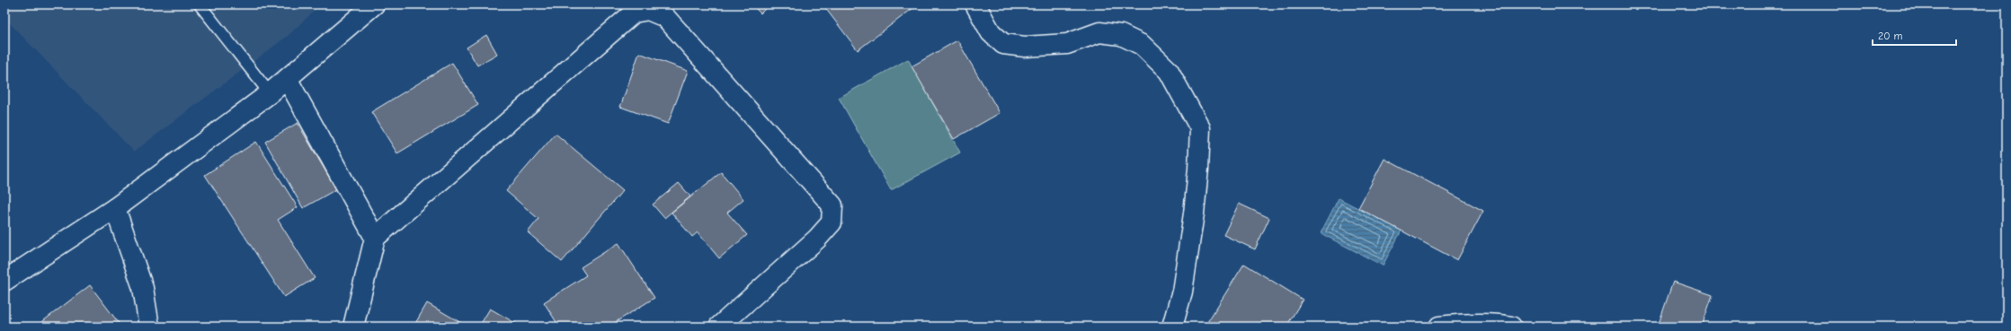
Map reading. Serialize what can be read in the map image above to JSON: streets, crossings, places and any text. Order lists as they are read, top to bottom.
{
  "scale_bar": "20 m"
}
